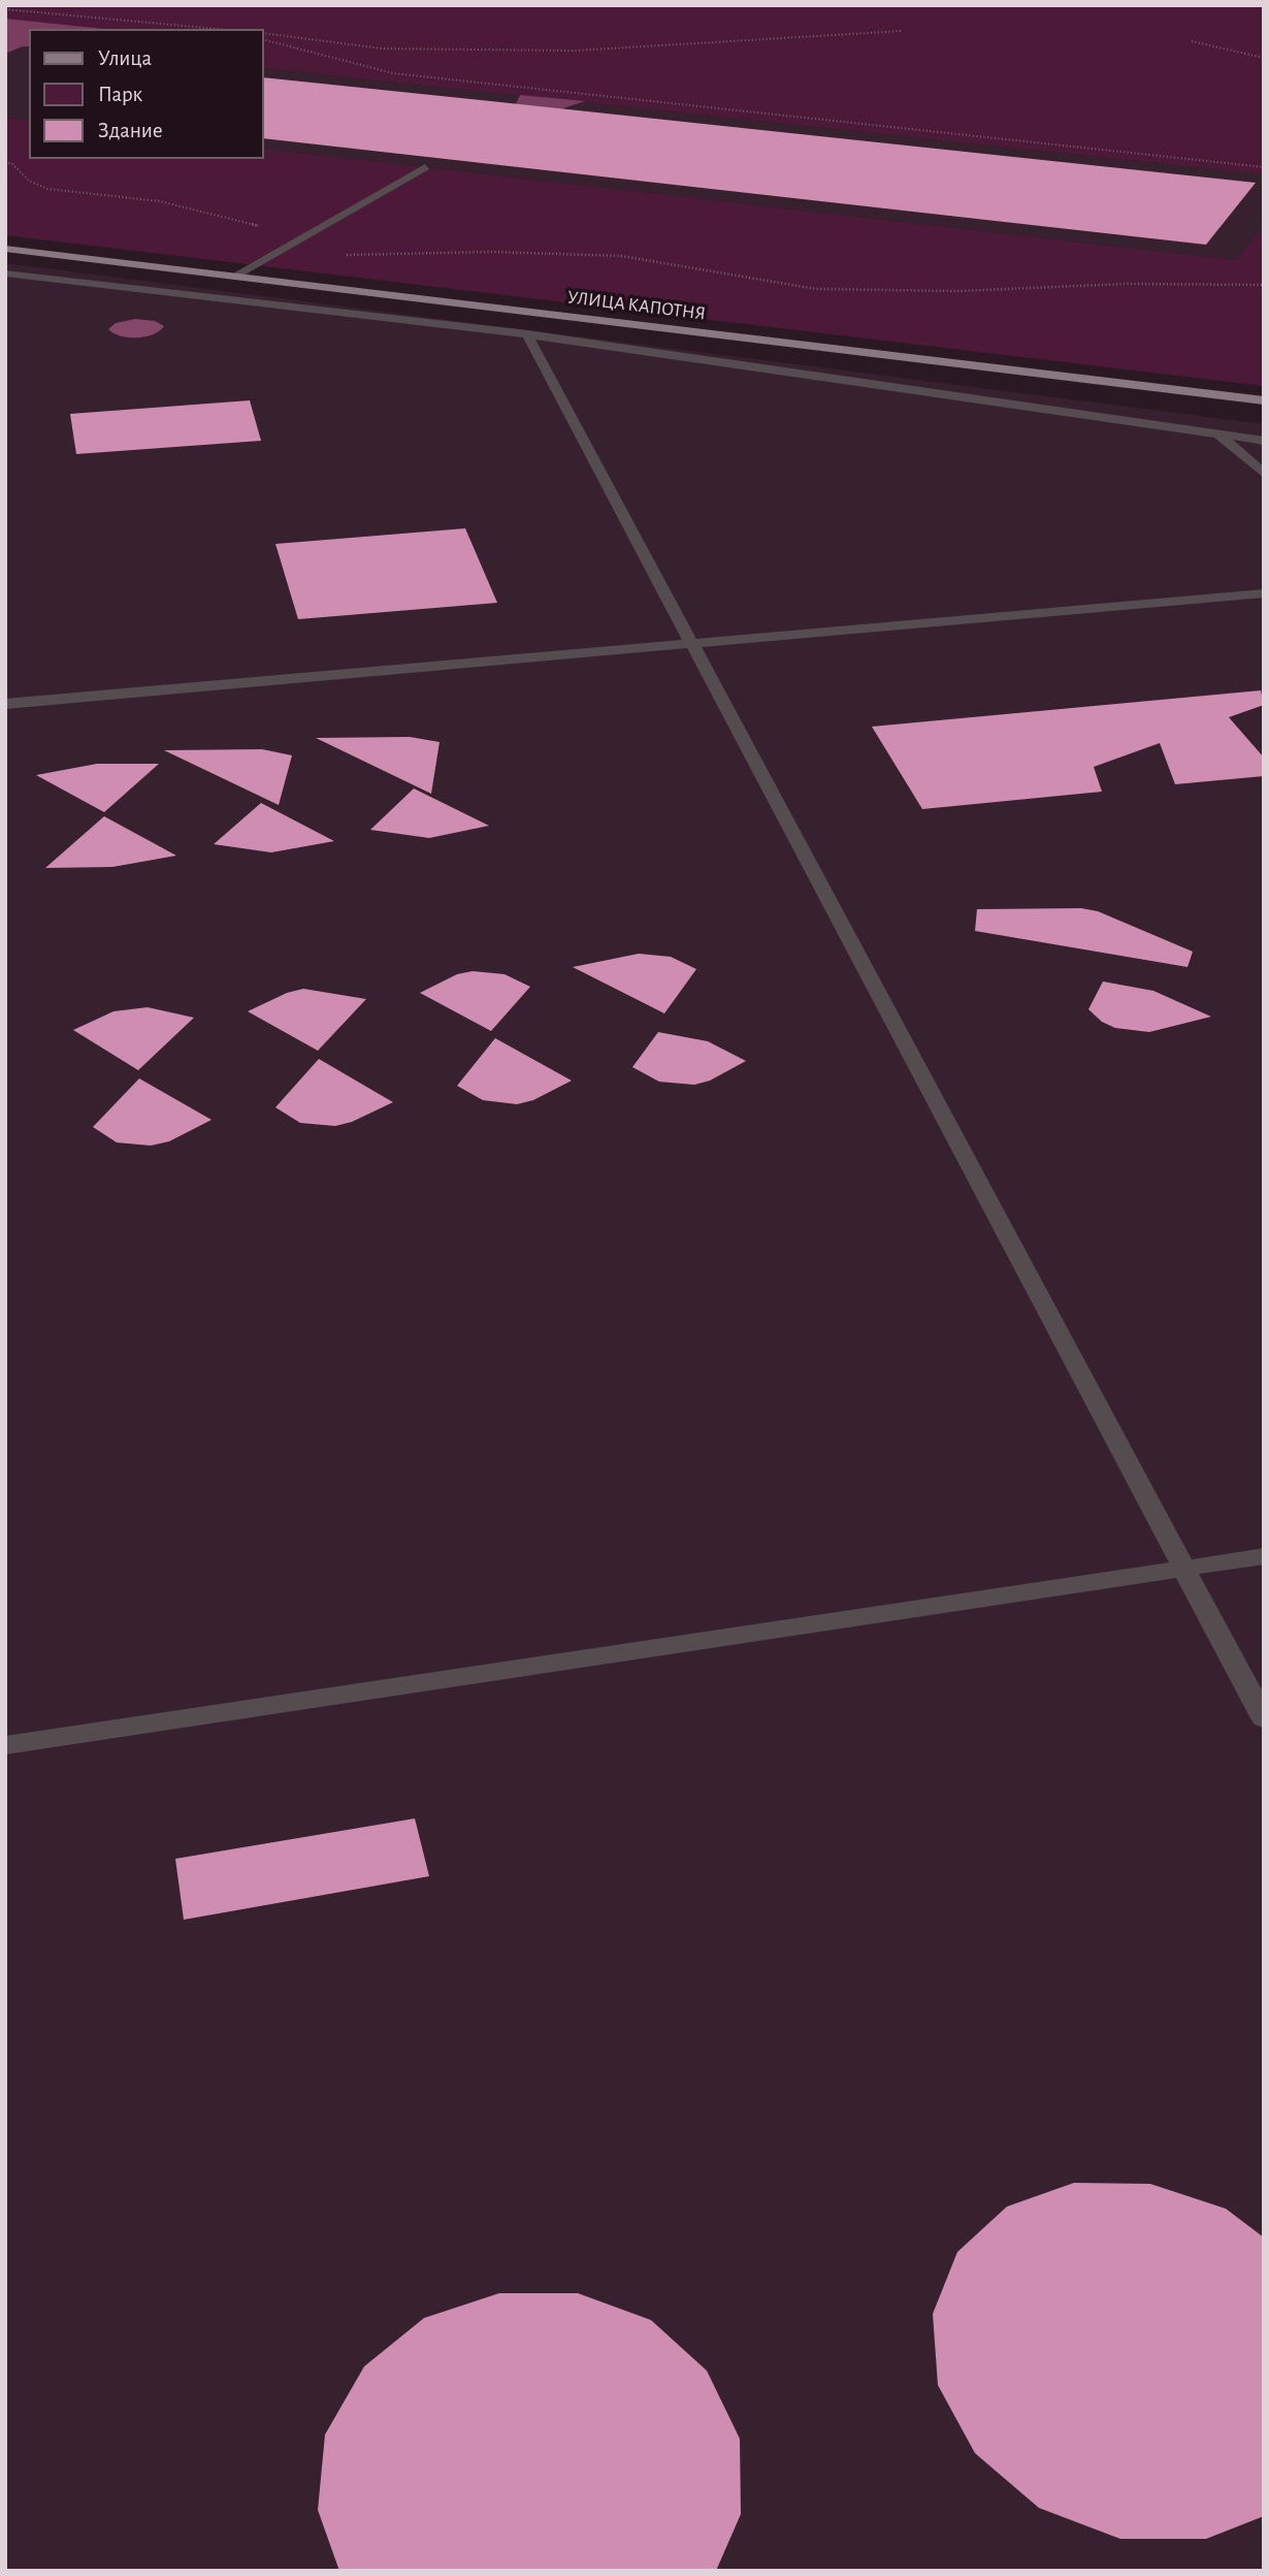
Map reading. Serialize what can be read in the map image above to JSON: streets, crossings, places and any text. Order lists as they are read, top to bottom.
{
  "streets": {
    "main road": ["УЛИЦА КАПОТНЯ"]
  },
  "legend": ["Улица", "Парк", "Здание"]
}
